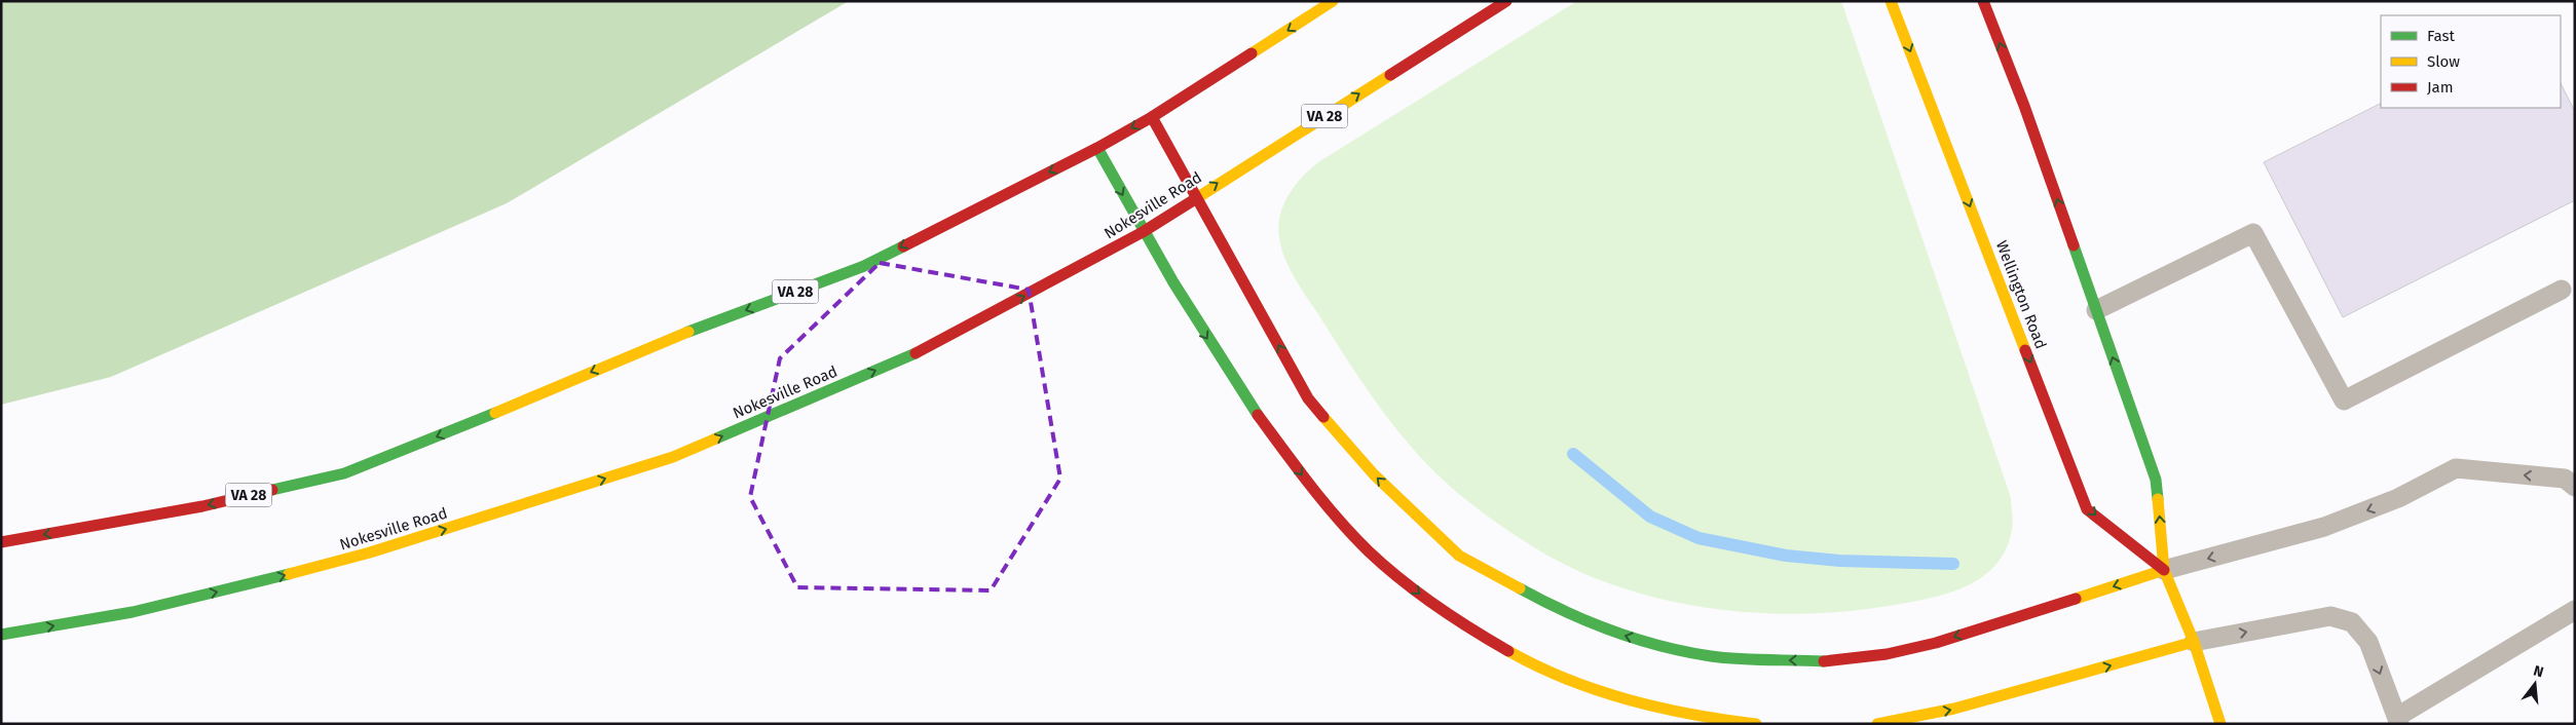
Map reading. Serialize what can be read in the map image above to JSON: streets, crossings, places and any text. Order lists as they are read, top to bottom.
{
  "streets": {
    "main road": ["VA 28", "Nokesville Road", "Wellington Road"]
  },
  "legend": ["Fast", "Slow", "Jam"],
  "north": "top"
}
